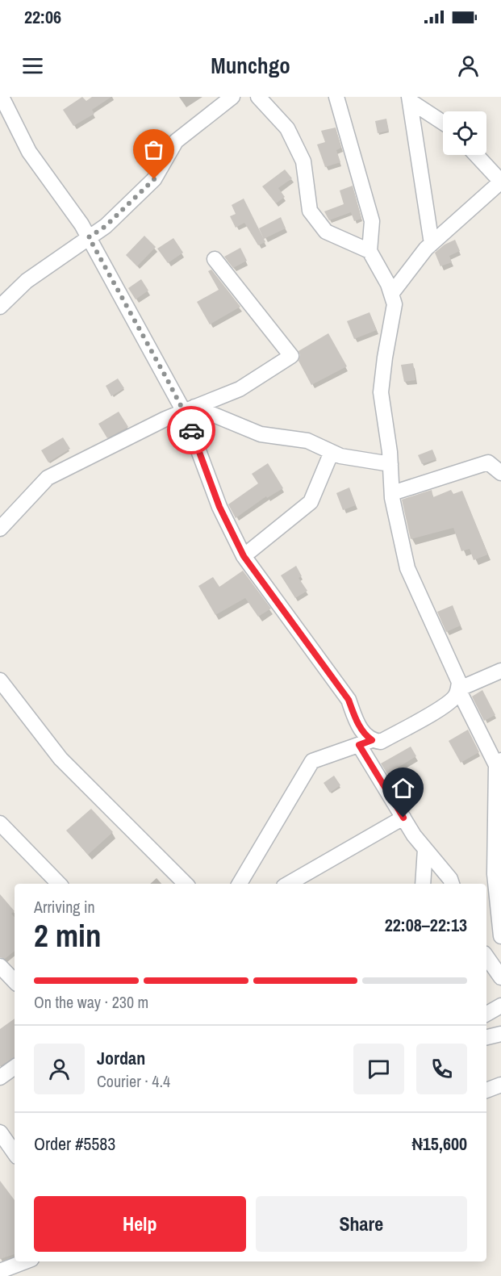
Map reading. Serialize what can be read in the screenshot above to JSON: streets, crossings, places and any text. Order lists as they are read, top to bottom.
{
  "page": {
    "status": "22:06",
    "header": "Munchgo",
    "heading": ["2 min", "Arriving in", "22:08–22:13"],
    "panel": [
      "Jordan",
      "Courier · 4.4",
      "Order #5583",
      "₦15,600"
    ],
    "bar": "On the way · 230 m",
    "buttons": ["Help", "Share"]
  }
}
